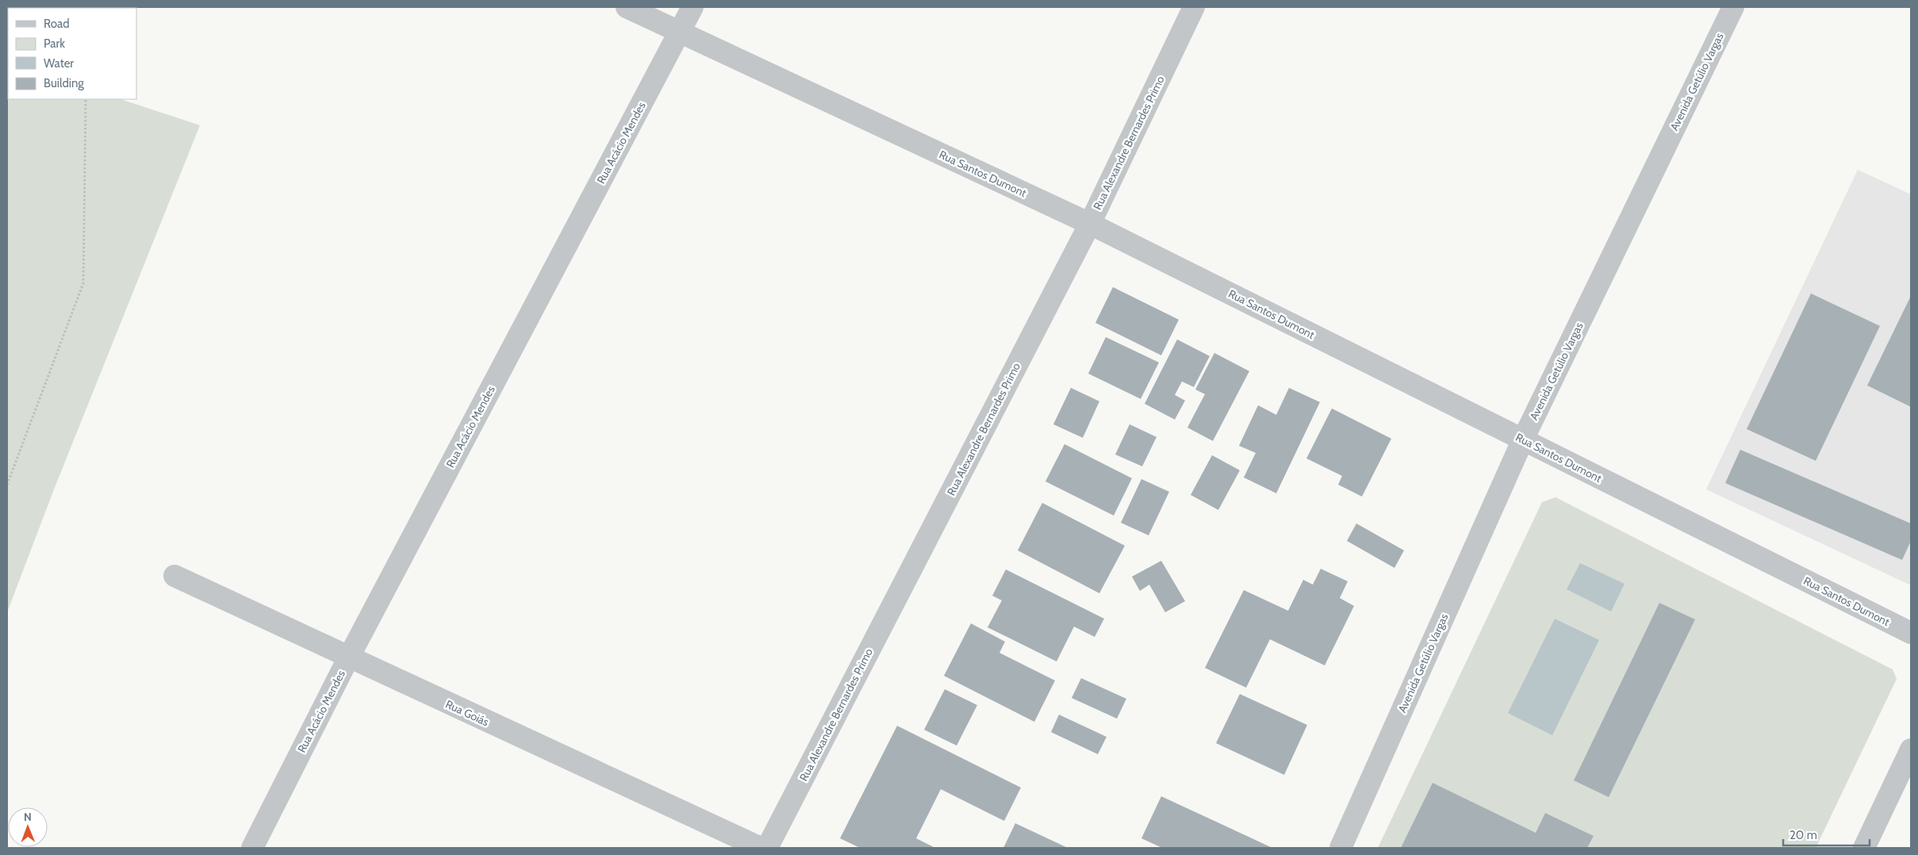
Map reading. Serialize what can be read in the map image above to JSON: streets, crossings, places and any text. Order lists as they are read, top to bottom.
{
  "streets": {
    "street": [
      "Avenida Getúlio Vargas",
      "Rua Acácio Mendes",
      "Rua Alexandre Bernardes Primo",
      "Rua Santos Dumont",
      "Rua Goiás"
    ]
  },
  "crossings": [
    ["Avenida Getúlio Vargas", "Rua Santos Dumont"],
    ["Rua Acácio Mendes", "Rua Santos Dumont"],
    ["Rua Acácio Mendes", "Rua Goiás"],
    ["Rua Alexandre Bernardes Primo", "Rua Santos Dumont"]
  ],
  "legend": [
    "Road",
    "Park",
    "Water",
    "Building"
  ],
  "scale_bar": "20 m",
  "north": "top"
}
